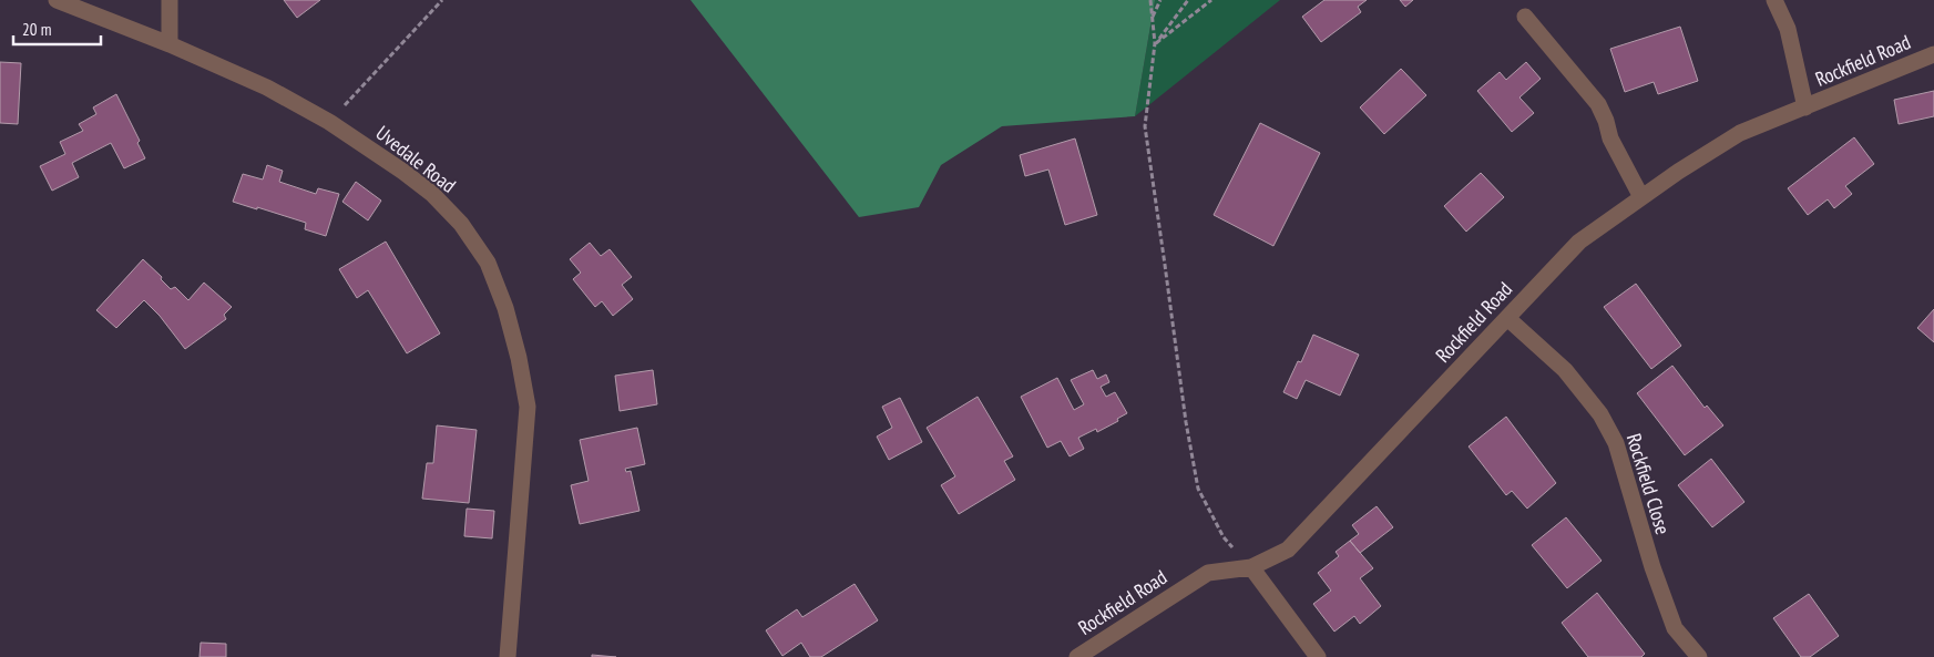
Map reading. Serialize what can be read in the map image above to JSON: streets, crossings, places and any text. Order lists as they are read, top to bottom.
{
  "streets": {
    "street": ["Rockfield Road", "Uvedale Road", "Rockfield Close"]
  },
  "crossings": [
    ["Rockfield Road", "Rockfield Close"]
  ],
  "scale_bar": "20 m"
}
